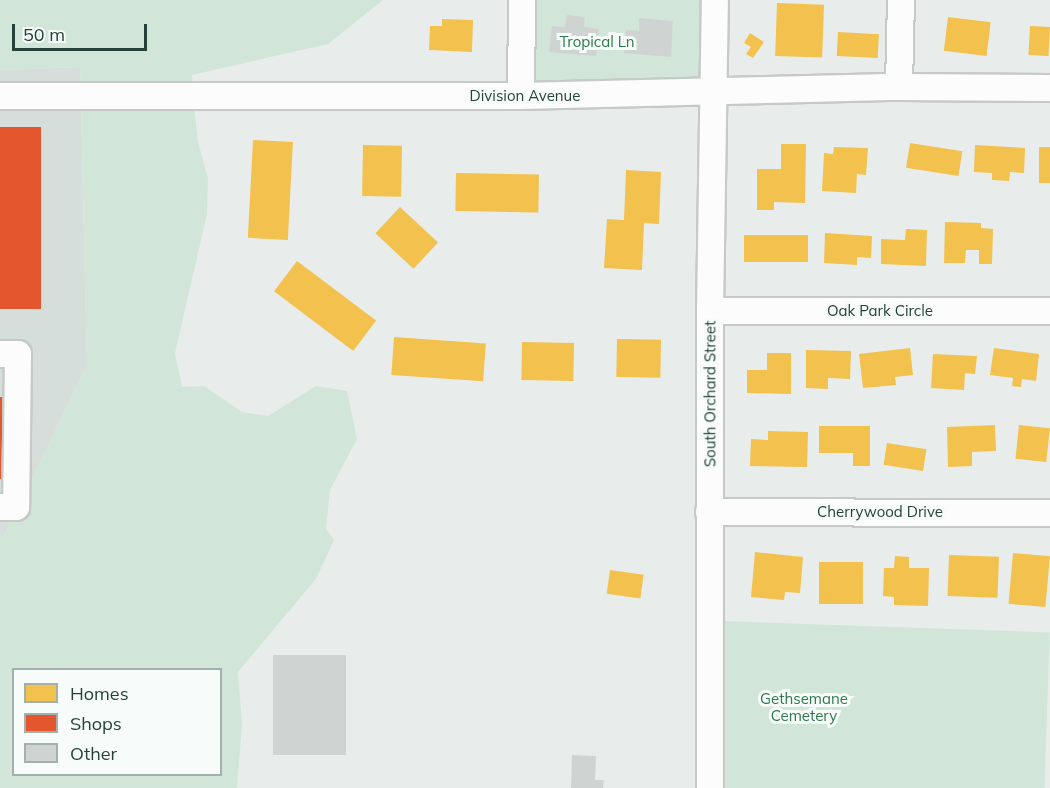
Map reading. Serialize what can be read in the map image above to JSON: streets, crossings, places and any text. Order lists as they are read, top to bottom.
{
  "streets": {
    "street": [
      "Division Avenue",
      "Oak Park Circle",
      "South Orchard Street",
      "Cherrywood Drive"
    ]
  },
  "crossings": [
    ["Division Avenue", "South Orchard Street"],
    ["Oak Park Circle", "South Orchard Street"],
    ["South Orchard Street", "Cherrywood Drive"]
  ],
  "parks": ["Tropical Ln", "Gethsemane Cemetery"],
  "legend": ["Homes", "Shops", "Other"],
  "scale_bar": "50 m"
}
